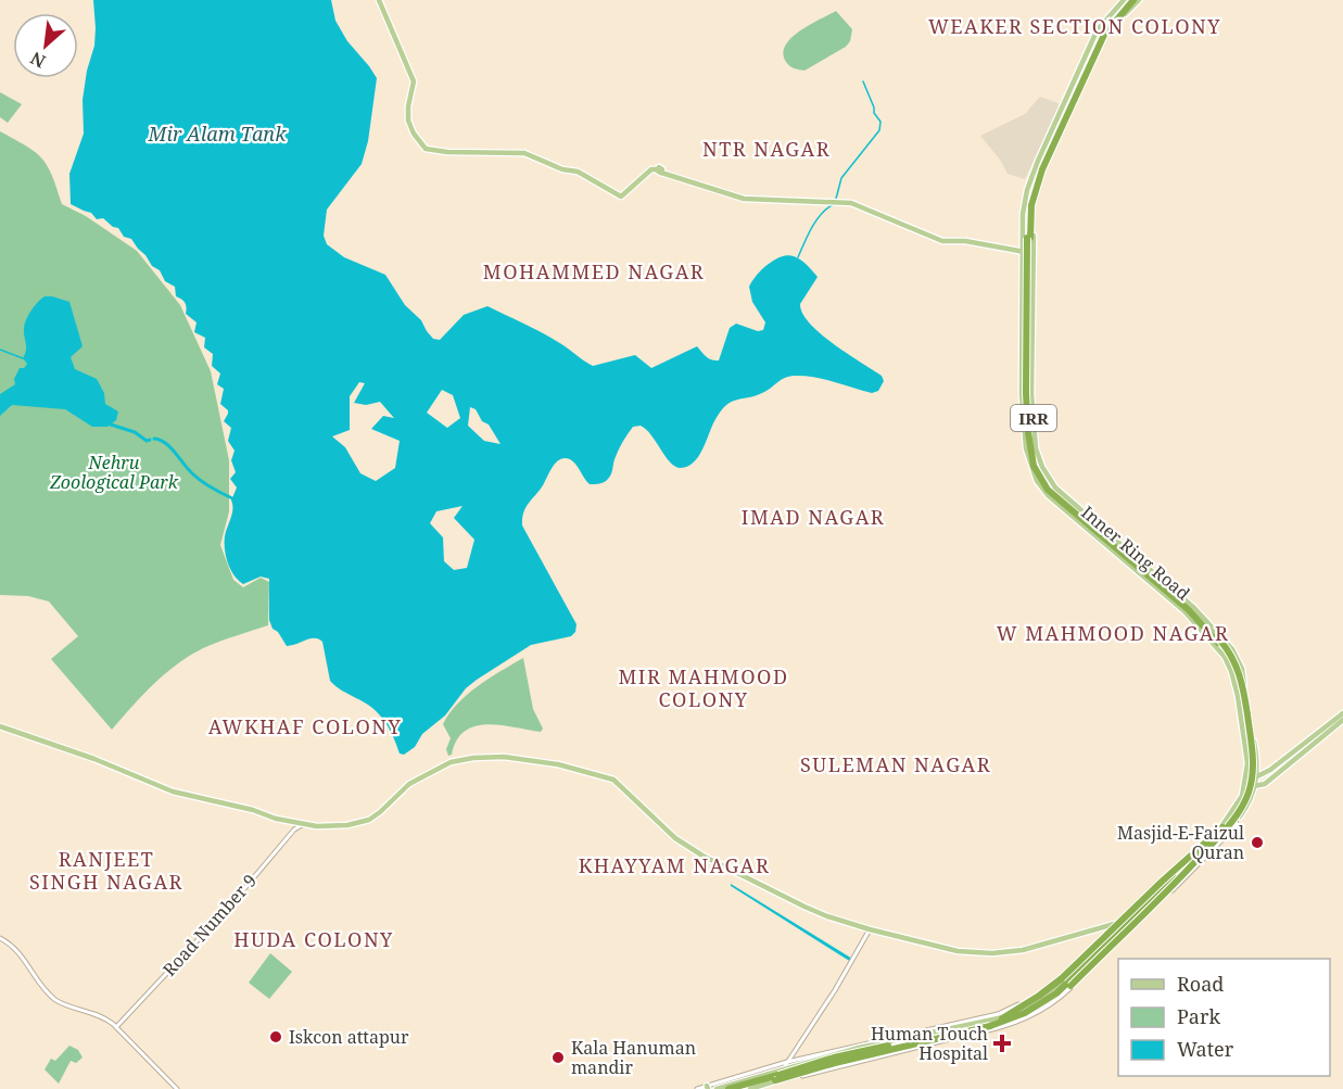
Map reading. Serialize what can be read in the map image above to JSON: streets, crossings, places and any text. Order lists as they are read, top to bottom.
{
  "streets": {
    "main road": ["IRR", "Inner Ring Road"],
    "street": ["Road Number 9"]
  },
  "districts": [
    "WEAKER SECTION COLONY",
    "NTR NAGAR",
    "MOHAMMED NAGAR",
    "IMAD NAGAR",
    "W MAHMOOD NAGAR",
    "MIR MAHMOOD COLONY",
    "AWKHAF COLONY",
    "SULEMAN NAGAR",
    "RANJEET SINGH NAGAR",
    "KHAYYAM NAGAR",
    "HUDA COLONY"
  ],
  "water": ["Mir Alam Tank"],
  "parks": ["Nehru Zoological Park"],
  "places": {
    "other": ["Masjid-E-Faizul Quran", "Iskcon attapur", "Kala Hanuman mandir"],
    "health": ["Human Touch Hospital"]
  },
  "legend": ["Road", "Park", "Water"],
  "north": "bottom left"
}
